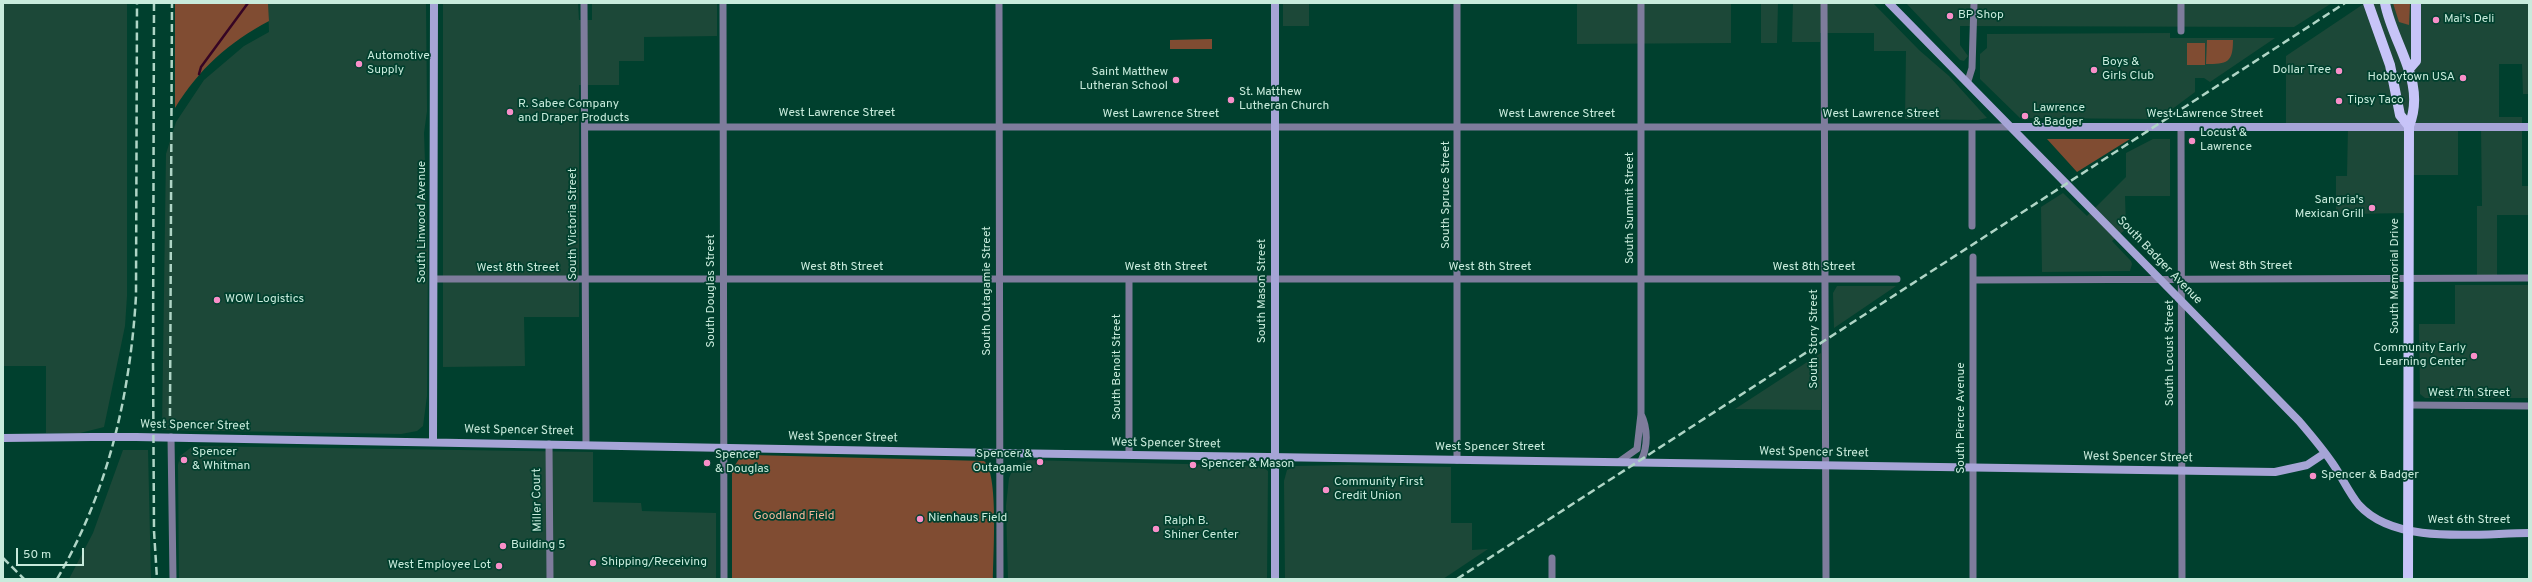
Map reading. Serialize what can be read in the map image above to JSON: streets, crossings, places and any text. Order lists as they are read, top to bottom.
{
  "streets": {
    "main road": ["South Memorial Drive"],
    "street": [
      "West Lawrence Street",
      "South Spruce Street",
      "South Summit Street",
      "South Linwood Avenue",
      "South Victoria Street",
      "South Badger Avenue",
      "West 8th Street",
      "South Douglas Street",
      "South Outagamie Street",
      "South Mason Street",
      "South Story Street",
      "South Locust Street",
      "South Benoit Street",
      "West 7th Street",
      "South Pierce Avenue",
      "West Spencer Street",
      "Miller Court",
      "West 6th Street"
    ]
  },
  "crossings": [
    ["West Lawrence Street", "South Spruce Street"],
    ["West Lawrence Street", "South Summit Street"],
    ["West Lawrence Street", "South Victoria Street"],
    ["West Lawrence Street", "South Badger Avenue"],
    ["West Lawrence Street", "South Memorial Drive"],
    ["West Lawrence Street", "South Douglas Street"],
    ["West Lawrence Street", "South Outagamie Street"],
    ["West Lawrence Street", "South Mason Street"],
    ["West Lawrence Street", "South Story Street"],
    ["West Lawrence Street", "South Locust Street"],
    ["South Spruce Street", "West 8th Street"],
    ["South Spruce Street", "West Spencer Street"],
    ["South Summit Street", "West 8th Street"],
    ["South Summit Street", "West Spencer Street"],
    ["South Linwood Avenue", "West 8th Street"],
    ["South Linwood Avenue", "West Spencer Street"],
    ["South Victoria Street", "West 8th Street"],
    ["South Victoria Street", "West Spencer Street"],
    ["South Badger Avenue", "West 8th Street"],
    ["South Badger Avenue", "South Memorial Drive"],
    ["South Badger Avenue", "South Locust Street"],
    ["South Badger Avenue", "West Spencer Street"],
    ["South Badger Avenue", "West 6th Street"],
    ["West 8th Street", "South Memorial Drive"],
    ["West 8th Street", "South Douglas Street"],
    ["West 8th Street", "South Outagamie Street"],
    ["West 8th Street", "South Mason Street"],
    ["West 8th Street", "South Story Street"],
    ["West 8th Street", "South Locust Street"],
    ["West 8th Street", "South Benoit Street"],
    ["West 8th Street", "South Pierce Avenue"],
    ["South Memorial Drive", "West 7th Street"],
    ["South Memorial Drive", "West 6th Street"],
    ["South Douglas Street", "West Spencer Street"],
    ["South Outagamie Street", "West Spencer Street"],
    ["South Mason Street", "West Spencer Street"],
    ["South Story Street", "West Spencer Street"],
    ["South Locust Street", "West Spencer Street"],
    ["South Benoit Street", "West Spencer Street"],
    ["South Pierce Avenue", "West Spencer Street"],
    ["West Spencer Street", "Miller Court"]
  ],
  "parks": ["Goodland Field"],
  "places": [
    "BP Shop",
    "Mai's Deli",
    "Automotive Supply",
    "Boys & Girls Club",
    "Dollar Tree",
    "Hobbytown USA",
    "Saint Matthew Lutheran School",
    "St. Matthew Lutheran Church",
    "Tipsy Taco",
    "R. Sabee Company and Draper Products",
    "Lawrence & Badger",
    "Locust & Lawrence",
    "Sangria's Mexican Grill",
    "WOW Logistics",
    "Community Early Learning Center",
    "Spencer & Whitman",
    "Spencer & Outagamie",
    "Spencer & Douglas",
    "Spencer & Mason",
    "Spencer & Badger",
    "Community First Credit Union",
    "Nienhaus Field",
    "Ralph B. Shiner Center",
    "Building 5",
    "Shipping/Receiving",
    "West Employee Lot"
  ],
  "scale_bar": "50 m"
}
